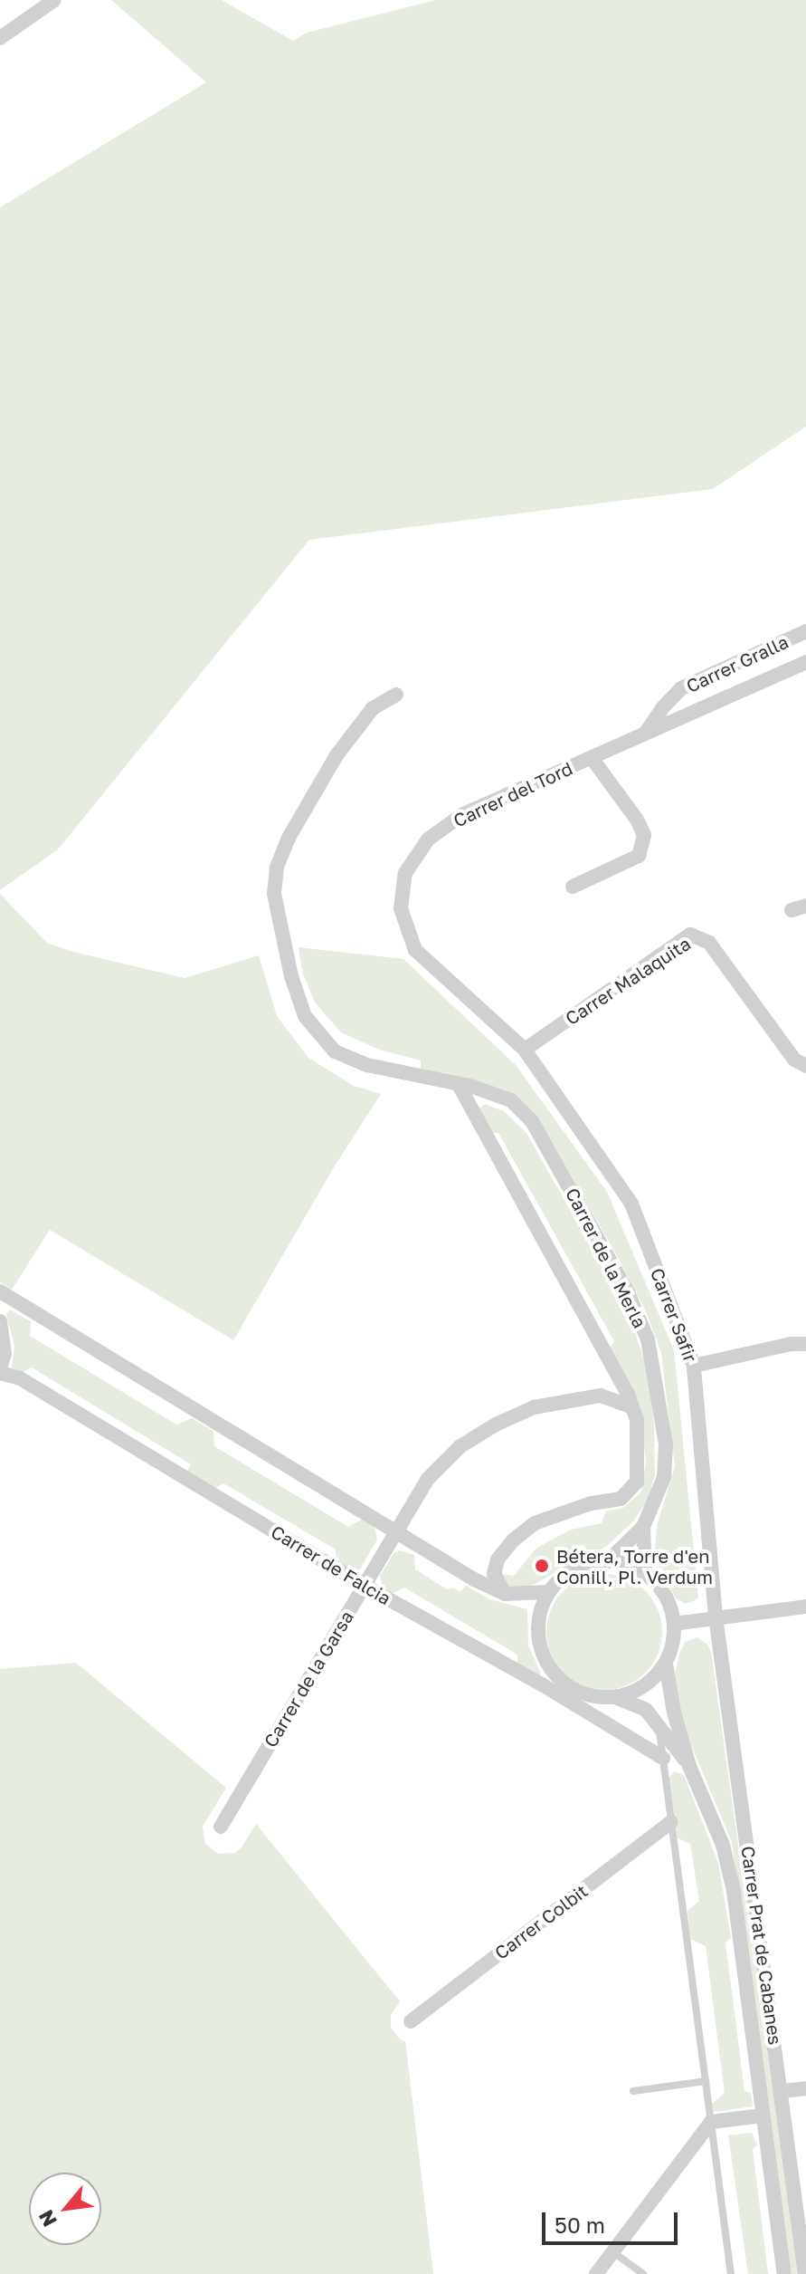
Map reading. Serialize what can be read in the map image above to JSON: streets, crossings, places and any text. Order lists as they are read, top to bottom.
{
  "streets": {
    "street": [
      "Carrer Gralla",
      "Carrer del Tord",
      "Carrer Malaquita",
      "Carrer de la Merla",
      "Carrer Safir",
      "Carrer de Falcia",
      "Carrer de la Garsa",
      "Carrer Colbit",
      "Carrer Prat de Cabanes"
    ]
  },
  "crossings": [
    ["Carrer Gralla", "Carrer del Tord"],
    ["Carrer del Tord", "Carrer Malaquita"],
    ["Carrer del Tord", "Carrer Safir"],
    ["Carrer Malaquita", "Carrer Safir"],
    ["Carrer Safir", "Carrer Prat de Cabanes"],
    ["Carrer de Falcia", "Carrer de la Garsa"]
  ],
  "places": ["Bétera, Torre d'en Conill, Pl. Verdum"],
  "scale_bar": "50 m",
  "north": "bottom left"
}
